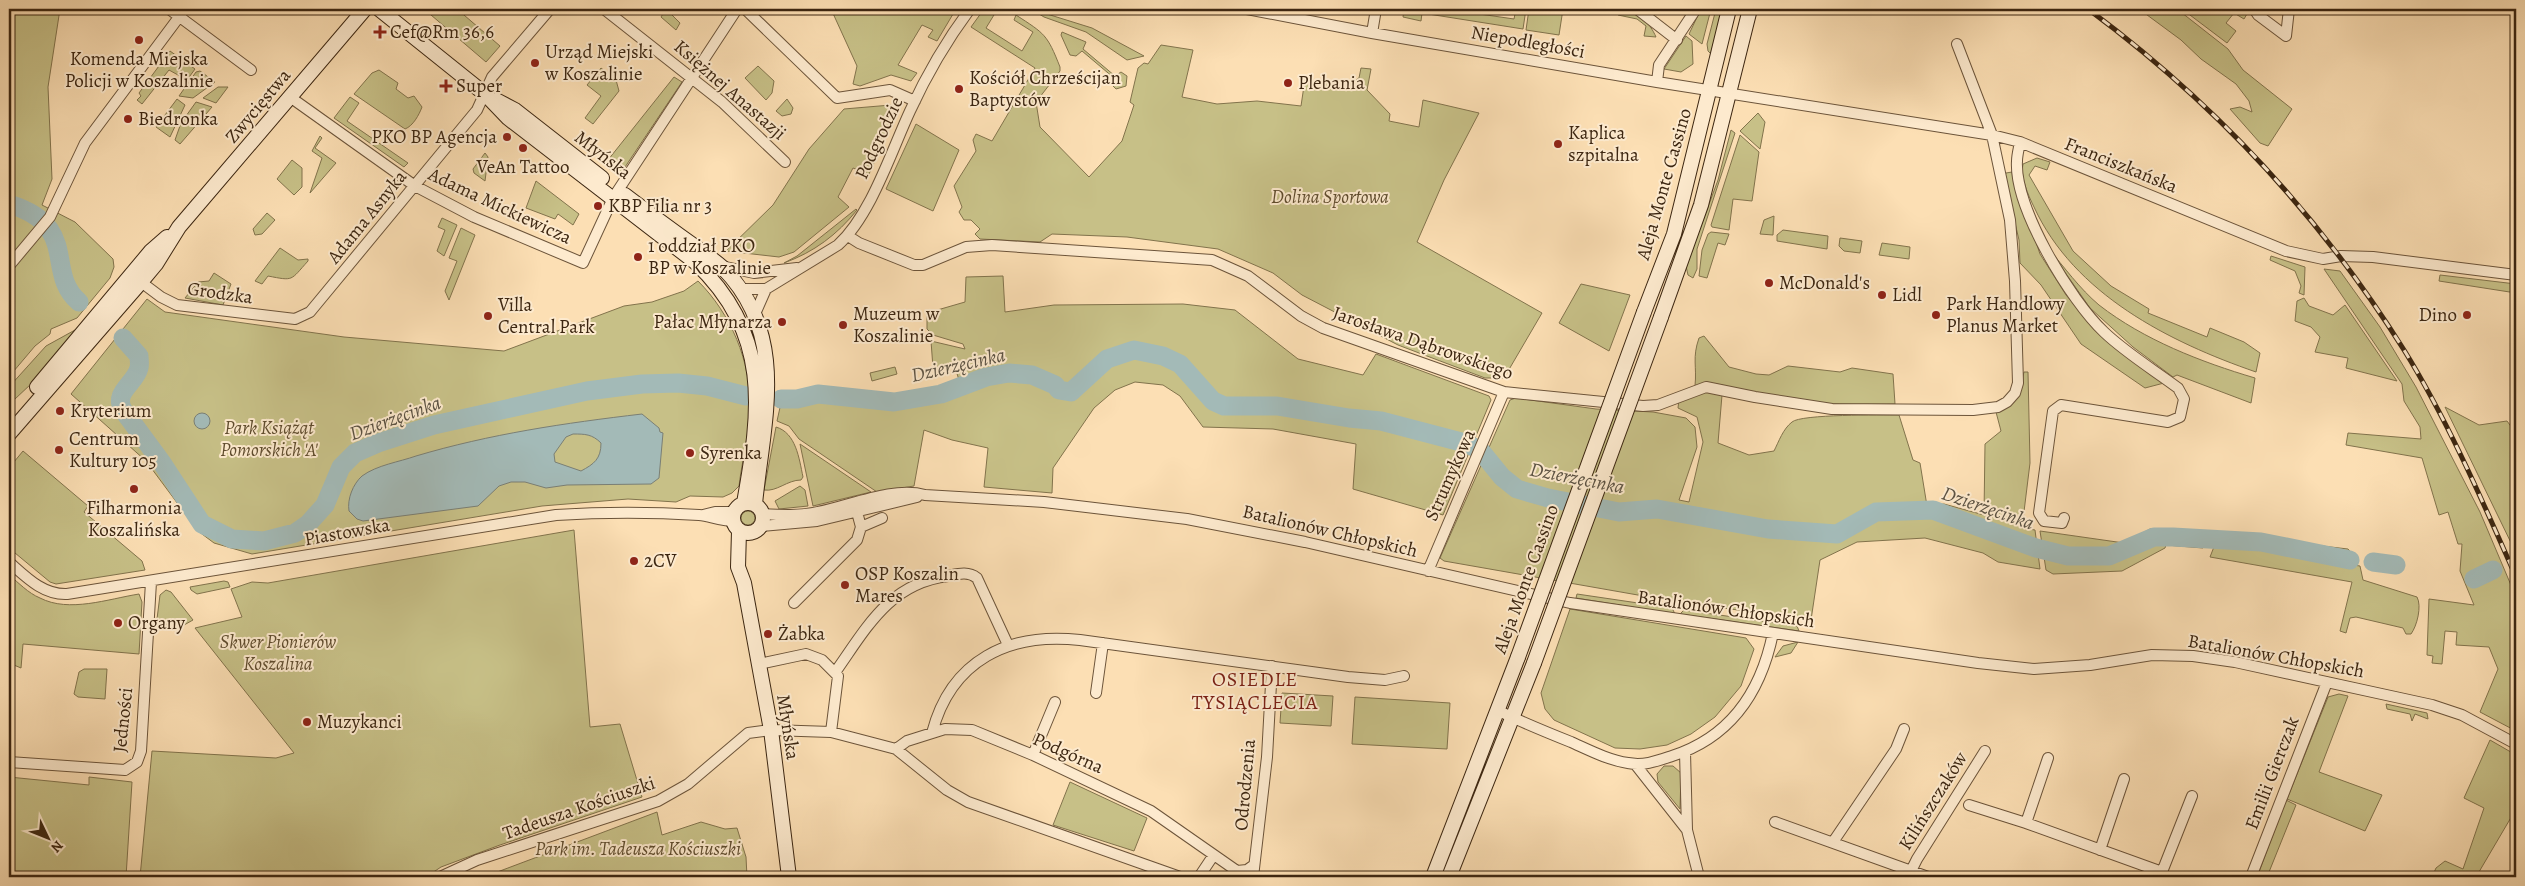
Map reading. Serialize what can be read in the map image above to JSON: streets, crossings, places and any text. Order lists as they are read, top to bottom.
{
  "streets": {
    "street": [
      "Niepodległości",
      "Księżnej Anastazji",
      "Zwycięstwa",
      "Podgrodzie",
      "Młyńska",
      "Franciszkańska",
      "Aleja Monte Cassino",
      "Adama Mickiewicza",
      "Adama Asnyka",
      "Grodzka",
      "Jarosława Dąbrowskiego",
      "Strumykowa",
      "Batalionów Chłopskich",
      "Piastowska",
      "Jedności",
      "Podgórna",
      "Emilii Gierczak",
      "Odrodzenia",
      "Kilińszczaków",
      "Tadeusza Kościuszki"
    ]
  },
  "crossings": [
    ["Niepodległości", "Franciszkańska"],
    ["Niepodległości", "Aleja Monte Cassino"],
    ["Zwycięstwa", "Adama Mickiewicza"],
    ["Zwycięstwa", "Grodzka"],
    ["Podgrodzie", "Młyńska"],
    ["Podgrodzie", "Jarosława Dąbrowskiego"],
    ["Młyńska", "Adama Mickiewicza"],
    ["Młyńska", "Adama Asnyka"],
    ["Młyńska", "Batalionów Chłopskich"],
    ["Młyńska", "Piastowska"],
    ["Młyńska", "Tadeusza Kościuszki"],
    ["Franciszkańska", "Aleja Monte Cassino"],
    ["Franciszkańska", "Jarosława Dąbrowskiego"],
    ["Adama Mickiewicza", "Adama Asnyka"],
    ["Adama Asnyka", "Grodzka"],
    ["Jarosława Dąbrowskiego", "Strumykowa"],
    ["Strumykowa", "Batalionów Chłopskich"],
    ["Batalionów Chłopskich", "Piastowska"],
    ["Batalionów Chłopskich", "Emilii Gierczak"],
    ["Piastowska", "Jedności"],
    ["Podgórna", "Odrodzenia"]
  ],
  "districts": ["OSIEDLE TYSIĄCLECIA"],
  "water": ["Dzierżęcinka"],
  "parks": [
    "Dolina Sportowa",
    "Park Książąt Pomorskich 'A'",
    "Skwer Pionierów Koszalina",
    "Park im. Tadeusza Kościuszki"
  ],
  "places": {
    "health": ["Cef@Rm 36,6", "Super"],
    "other": [
      "Komenda Miejska Policji w Koszalinie",
      "Urząd Miejski w Koszalinie",
      "Plebania",
      "Kościół Chrześcijan Baptystów",
      "Biedronka",
      "PKO BP Agencja",
      "Kaplica szpitalna",
      "VeAn Tattoo",
      "KBP Filia nr 3",
      "1 oddział PKO BP w Koszalinie",
      "McDonald's",
      "Lidl",
      "Park Handlowy Planus Market",
      "Dino",
      "Villa Central Park",
      "Pałac Młynarza",
      "Muzeum w Koszalinie",
      "Kryterium",
      "Centrum Kultury 105",
      "Syrenka",
      "Filharmonia Koszalińska",
      "2CV",
      "OSP Koszalin Mares",
      "Organy",
      "Żabka",
      "Muzykanci"
    ]
  },
  "north": "bottom right"
}
